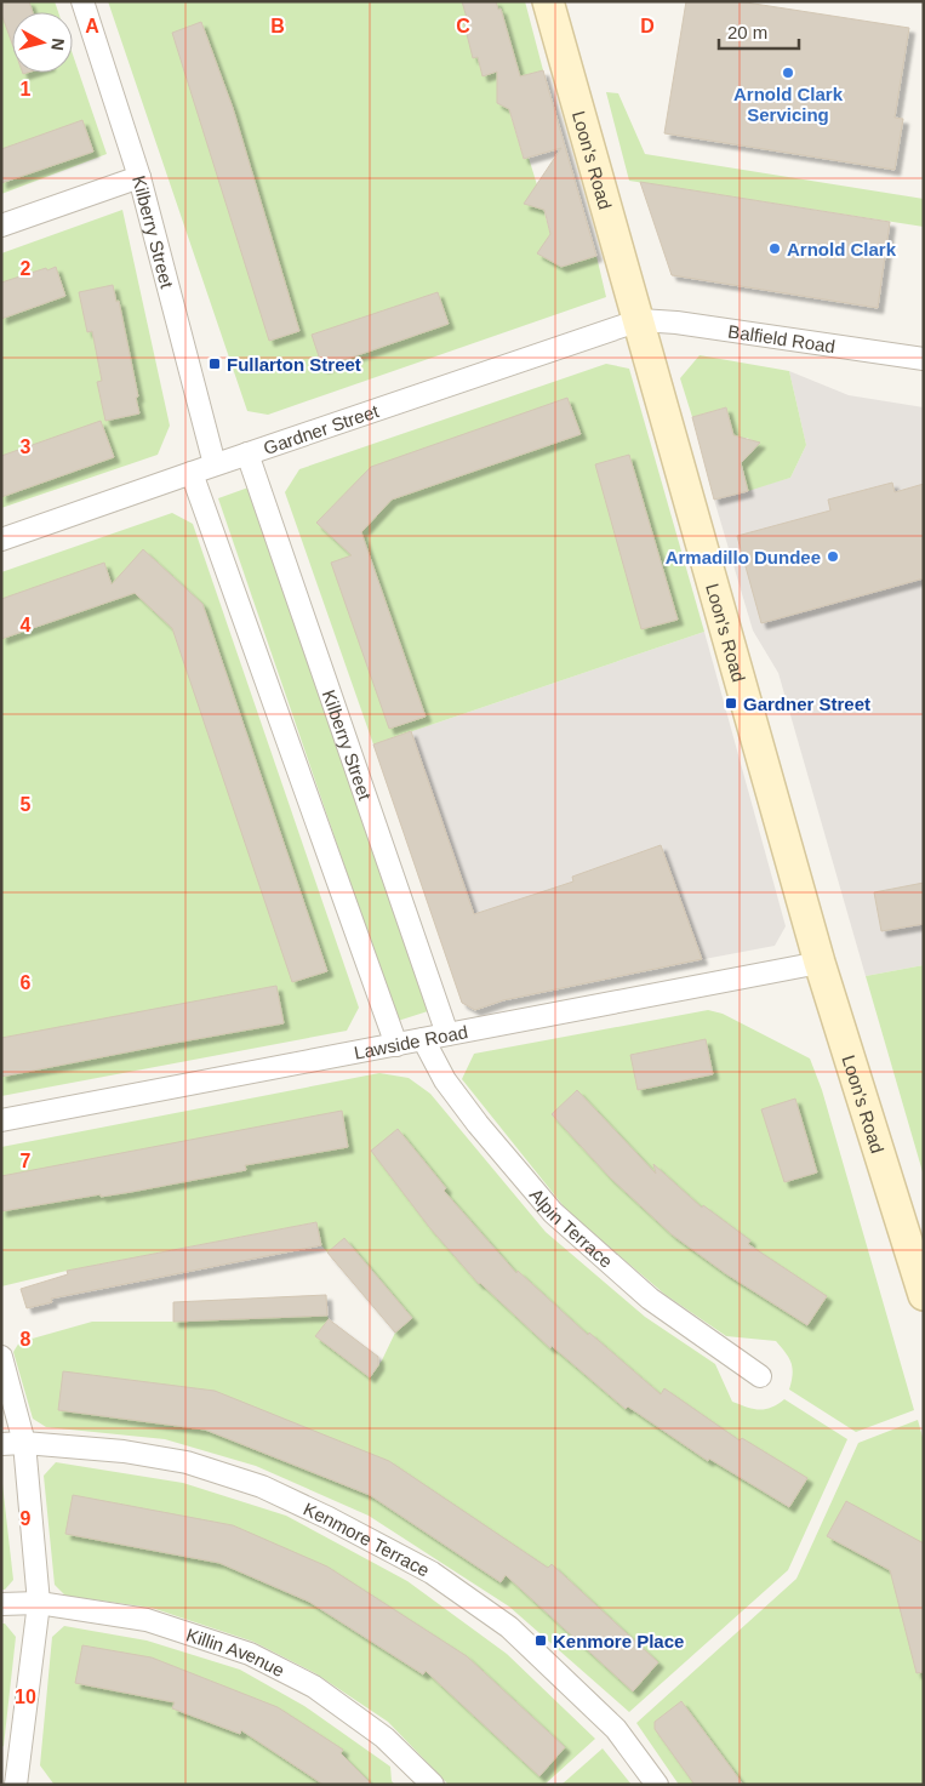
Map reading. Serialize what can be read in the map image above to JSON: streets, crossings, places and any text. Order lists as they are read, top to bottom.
{
  "streets": {
    "street": [
      "Loon's Road",
      "Kilberry Street",
      "Balfield Road",
      "Gardner Street",
      "Lawside Road",
      "Alpin Terrace",
      "Kenmore Terrace",
      "Killin Avenue"
    ]
  },
  "crossings": [
    ["Loon's Road", "Balfield Road"],
    ["Loon's Road", "Gardner Street"],
    ["Loon's Road", "Lawside Road"],
    ["Kilberry Street", "Gardner Street"],
    ["Kilberry Street", "Lawside Road"],
    ["Balfield Road", "Gardner Street"],
    ["Lawside Road", "Alpin Terrace"]
  ],
  "places": {
    "other": ["Arnold Clark Servicing", "Arnold Clark", "Armadillo Dundee"],
    "transit": ["Fullarton Street", "Gardner Street", "Kenmore Place"]
  },
  "scale_bar": "20 m",
  "north": "right",
  "grid": {
    "columns": [
      "A",
      "B",
      "C",
      "D"
    ],
    "rows": [
      "1",
      "2",
      "3",
      "4",
      "5",
      "6",
      "7",
      "8",
      "9",
      "10"
    ]
  }
}
